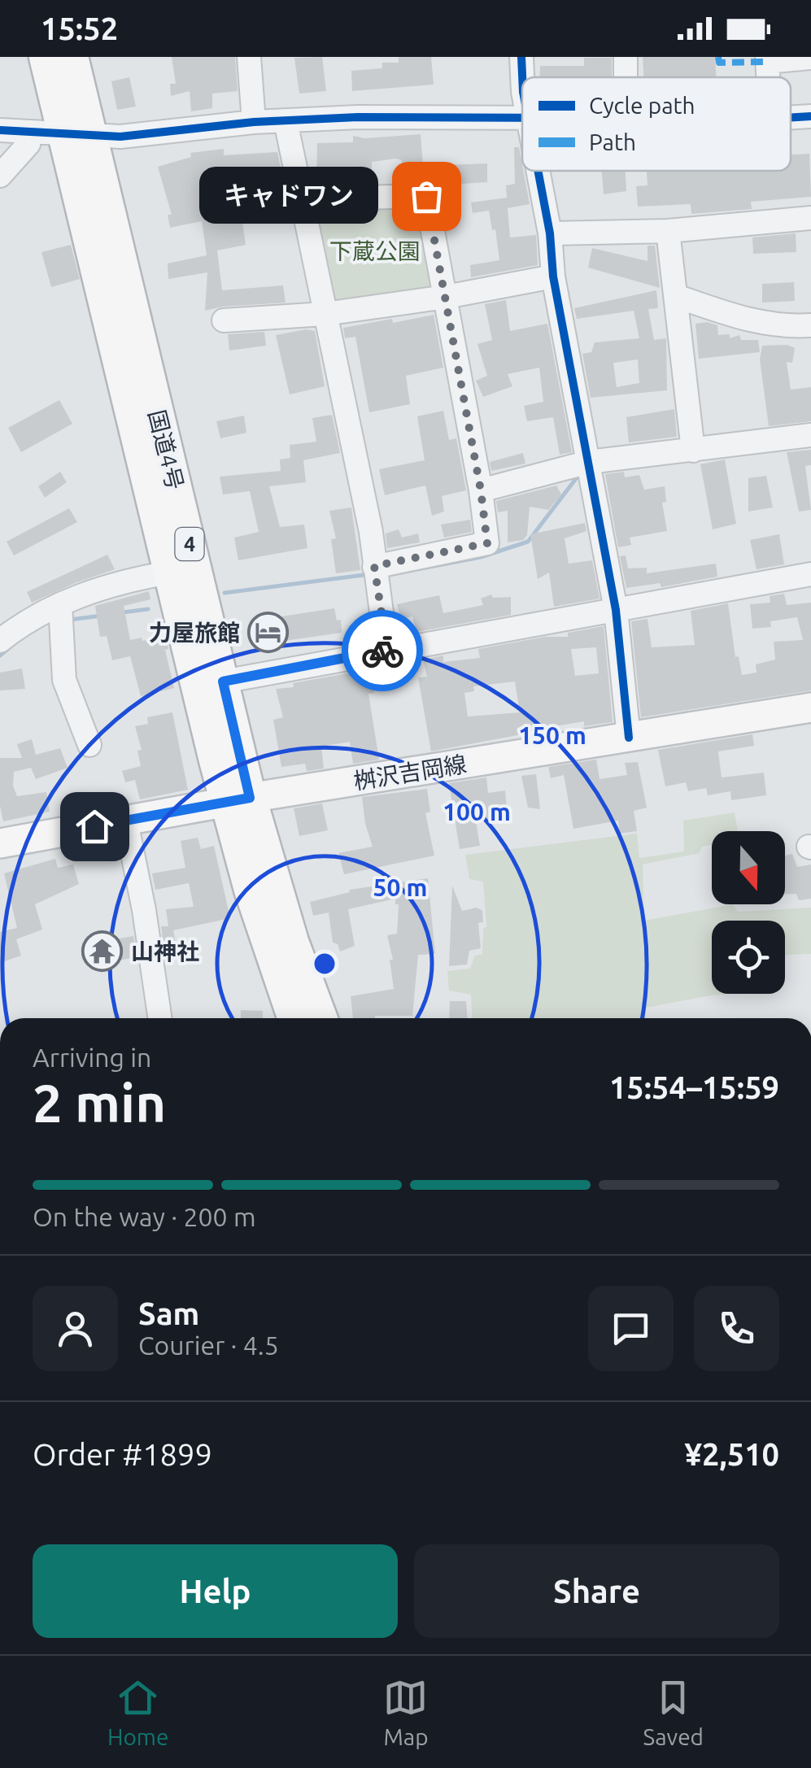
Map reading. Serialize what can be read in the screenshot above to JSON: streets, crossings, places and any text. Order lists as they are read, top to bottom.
{
  "streets": {
    "highway": ["国道4号", "4"],
    "main road": ["桝沢吉岡線"]
  },
  "crossings": [
    ["国道4号", "桝沢吉岡線"]
  ],
  "parks": ["下蔵公園"],
  "places": {
    "other": ["キャドワン"],
    "hotel": ["力屋旅館"],
    "temple": ["山神社"]
  },
  "legend": ["Cycle path", "Path"],
  "north": "bottom",
  "page": {
    "status": "15:52",
    "bubble": "キャドワン",
    "heading": ["2 min", "Arriving in", "15:54–15:59"],
    "panel": [
      "Sam",
      "Courier · 4.5",
      "Order #1899",
      "¥2,510"
    ],
    "bar": "On the way · 200 m",
    "buttons": ["Help", "Share"],
    "tabs": ["Home", "Map", "Saved"]
  },
  "rings": ["150 m", "100 m", "50 m"]
}
